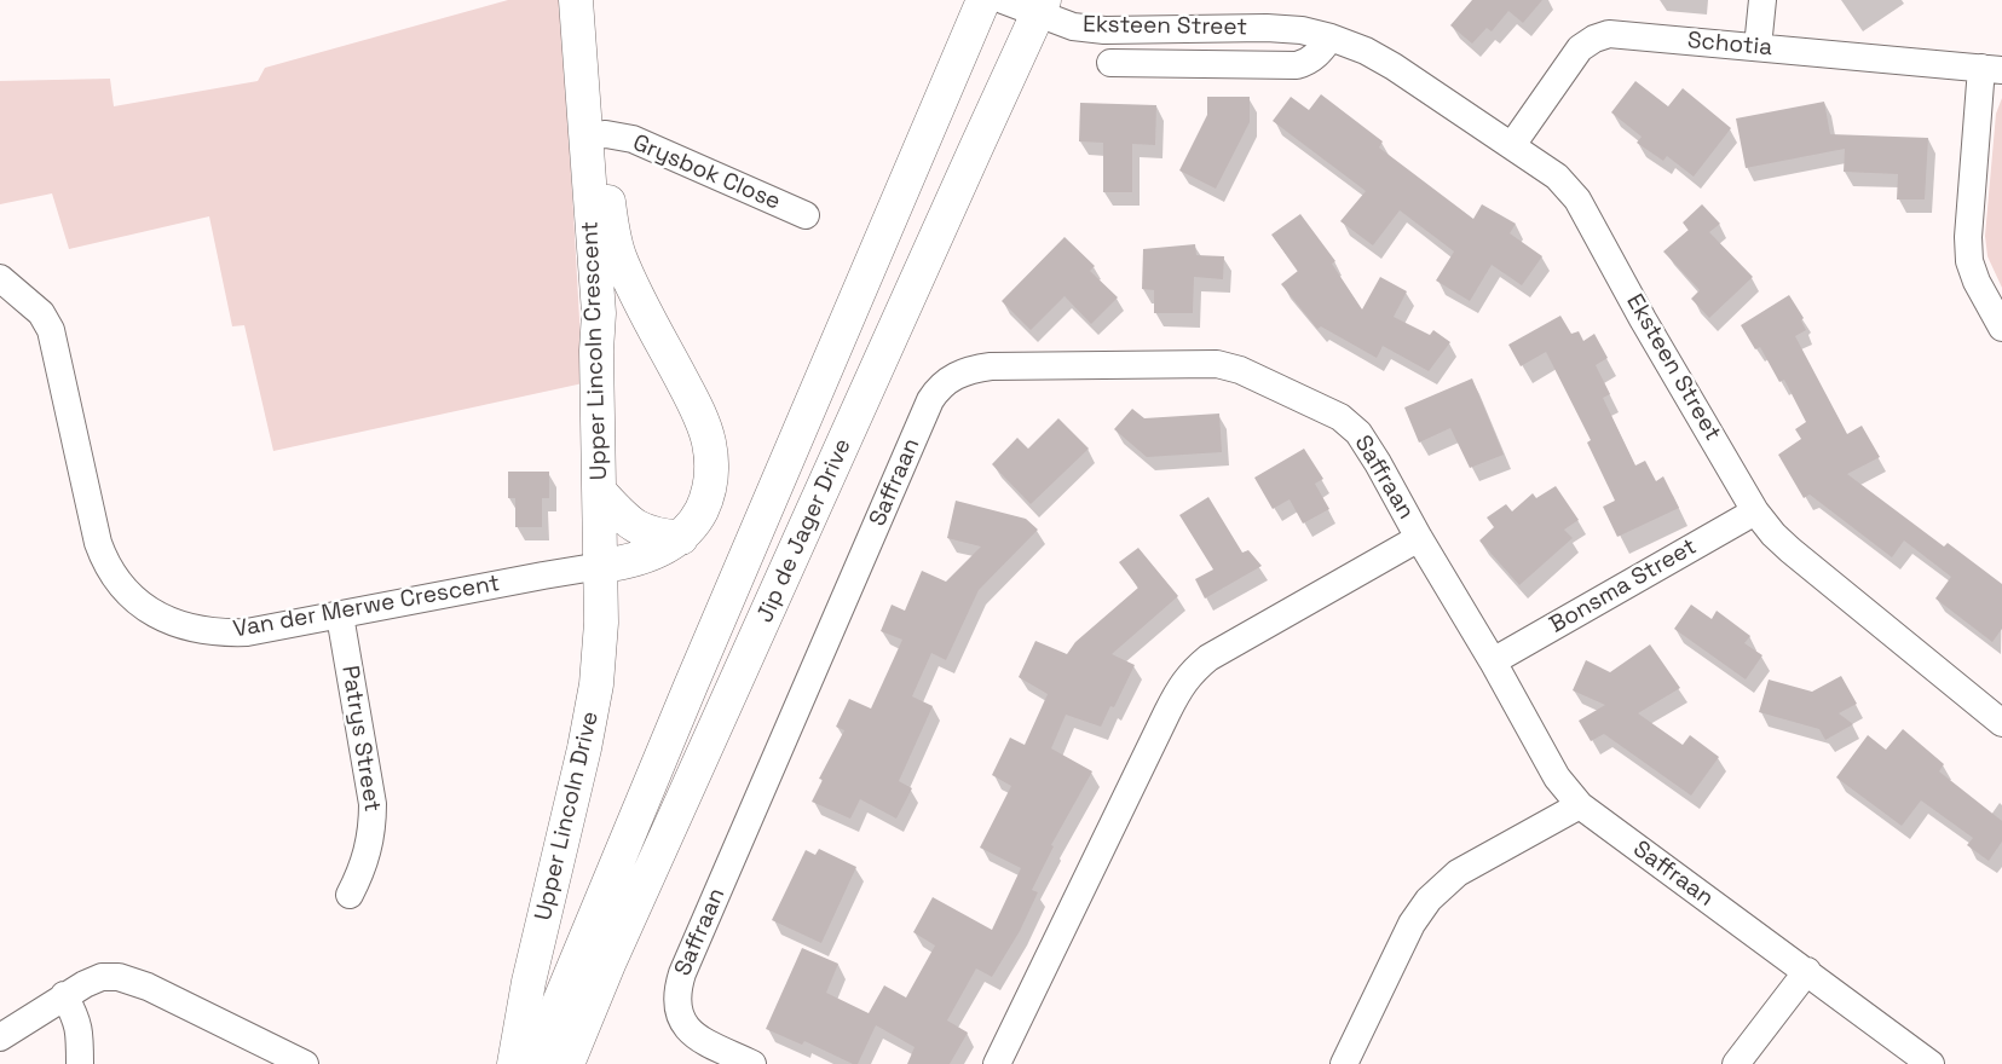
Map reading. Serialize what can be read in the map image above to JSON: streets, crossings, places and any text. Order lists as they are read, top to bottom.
{
  "streets": {
    "main road": ["Upper Lincoln Crescent", "Jip de Jager Drive", "Upper Lincoln Drive"],
    "street": [
      "Eksteen Street",
      "Schotia",
      "Grysbok Close",
      "Saffraan",
      "Bonsma Street",
      "Van der Merwe Crescent",
      "Patrys Street"
    ]
  },
  "crossings": [
    ["Eksteen Street", "Schotia"],
    ["Eksteen Street", "Jip de Jager Drive"],
    ["Eksteen Street", "Bonsma Street"],
    ["Grysbok Close", "Upper Lincoln Crescent"],
    ["Upper Lincoln Crescent", "Van der Merwe Crescent"],
    ["Upper Lincoln Crescent", "Upper Lincoln Drive"],
    ["Saffraan", "Bonsma Street"],
    ["Van der Merwe Crescent", "Patrys Street"],
    ["Van der Merwe Crescent", "Upper Lincoln Drive"]
  ]
}
